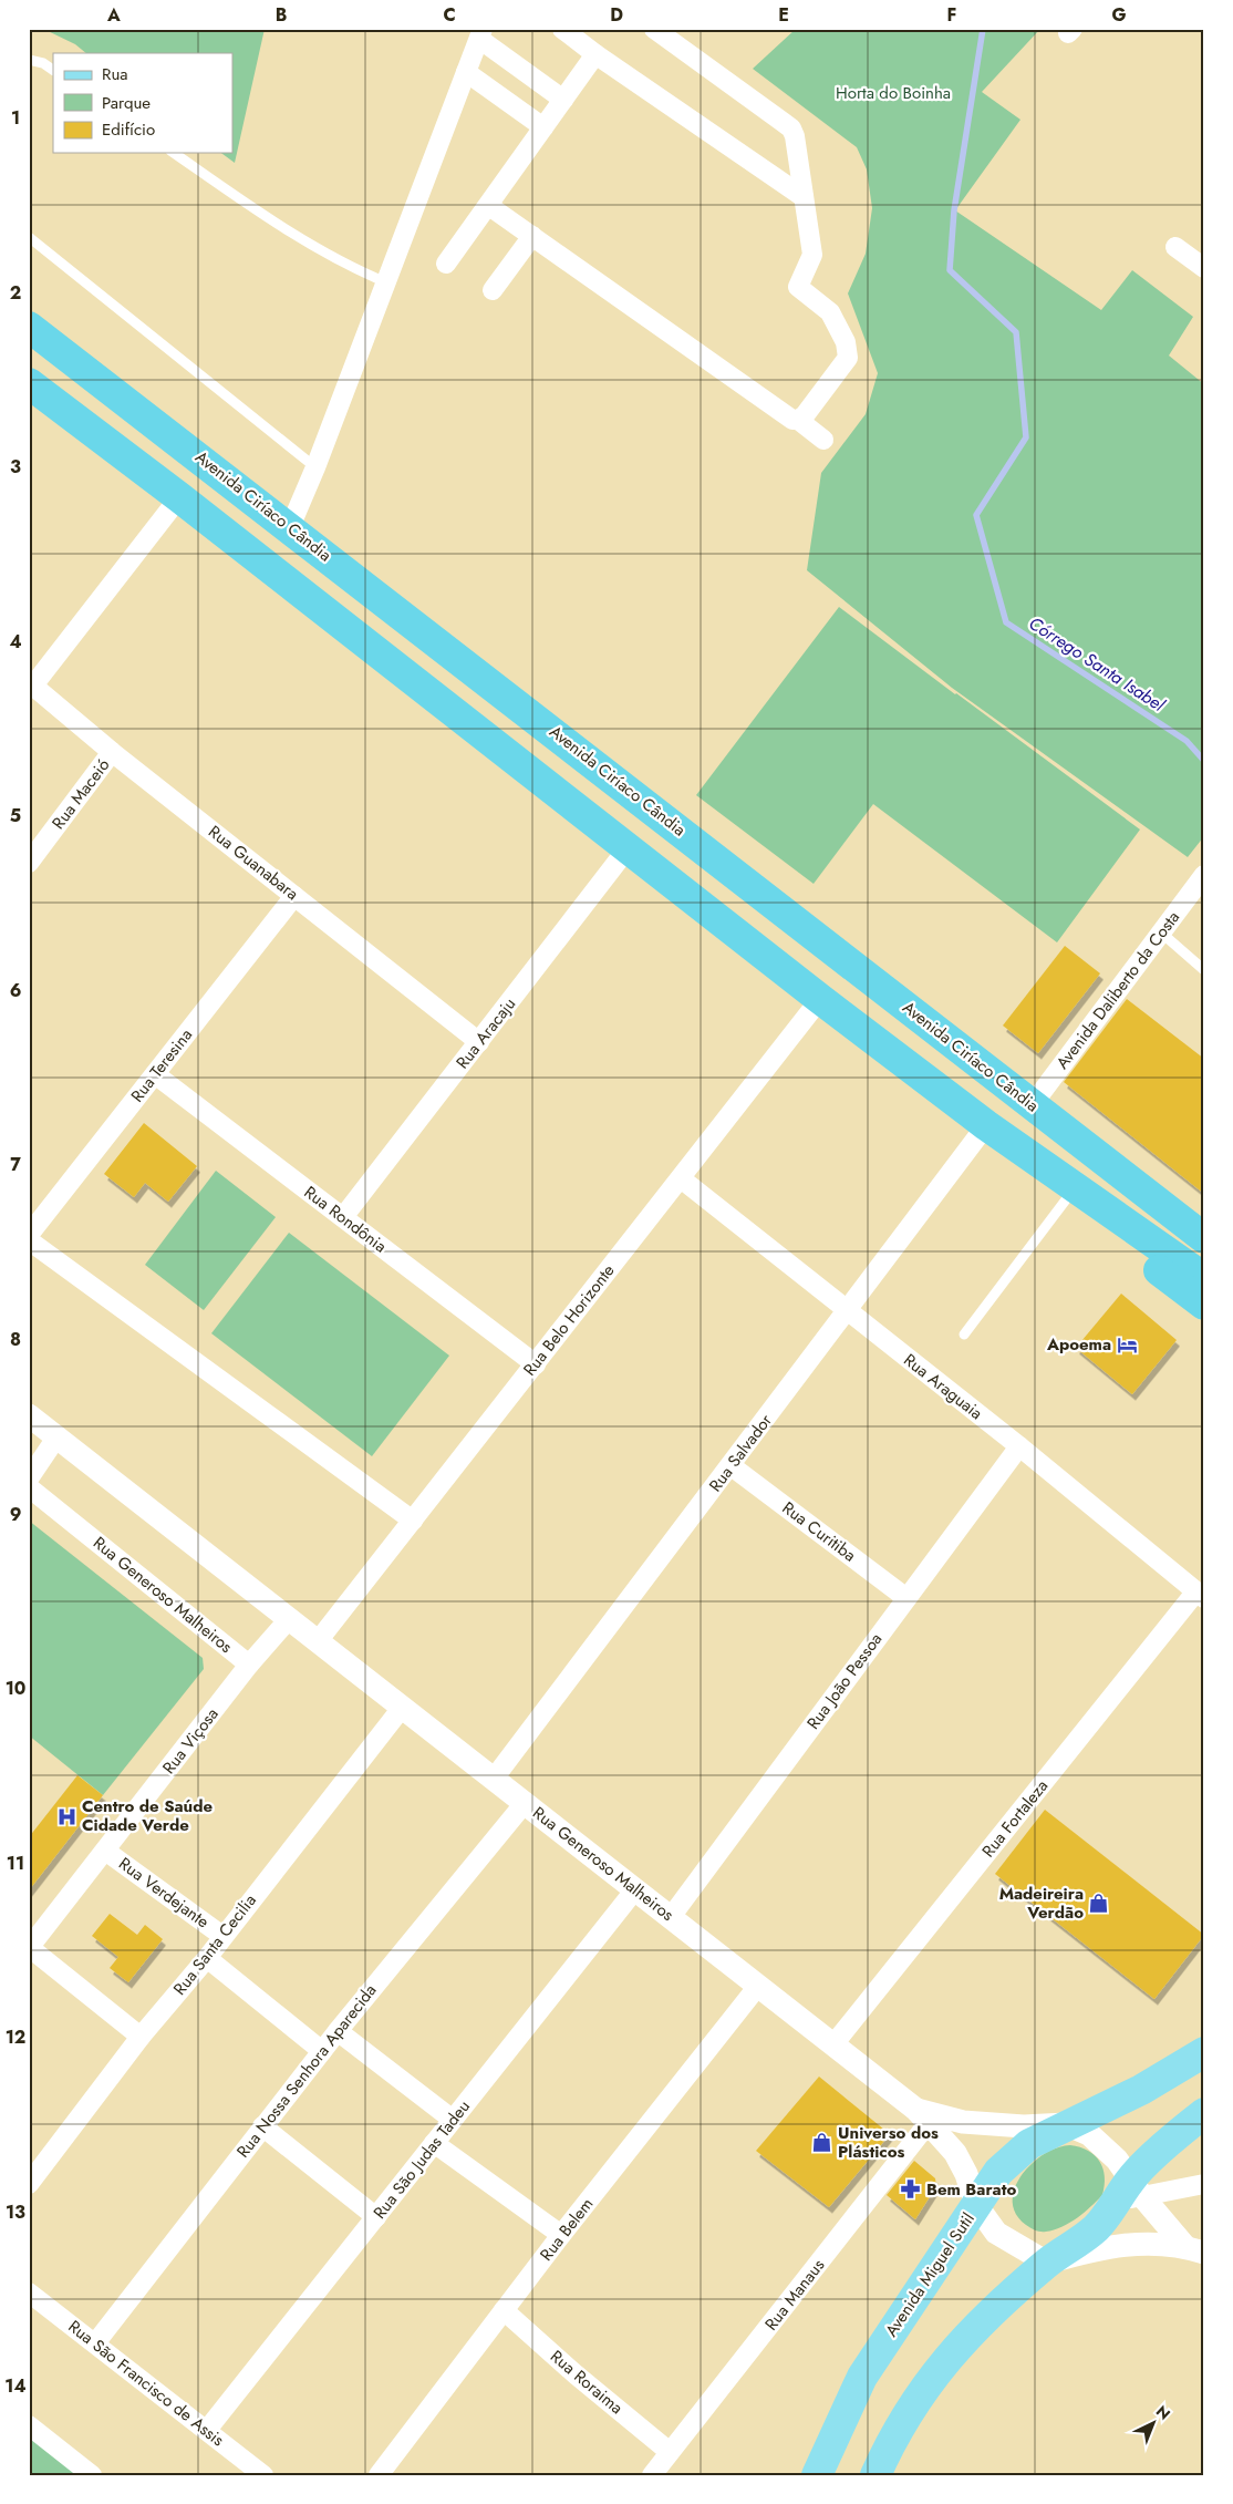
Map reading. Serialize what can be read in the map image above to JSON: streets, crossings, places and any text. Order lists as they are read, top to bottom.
{
  "streets": {
    "highway": ["Avenida Ciríaco Cândia"],
    "main road": ["Avenida Miguel Sutil"],
    "street": [
      "Rua Maceió",
      "Rua Guanabara",
      "Avenida Daliberto da Costa",
      "Rua Aracaju",
      "Rua Teresina",
      "Rua Rondônia",
      "Rua Belo Horizonte",
      "Rua Araguaia",
      "Rua Salvador",
      "Rua Curitiba",
      "Rua Generoso Malheiros",
      "Rua João Pessoa",
      "Rua Viçosa",
      "Rua Fortaleza",
      "Rua Verdejante",
      "Rua Santa Cecilia",
      "Rua Nossa Senhora Aparecida",
      "Rua São Judas Tadeu",
      "Rua Belem",
      "Rua Manaus",
      "Rua Roraima",
      "Rua São Francisco de Assis"
    ]
  },
  "crossings": [
    ["Avenida Ciríaco Cândia", "Avenida Daliberto da Costa"],
    ["Rua Maceió", "Rua Guanabara"],
    ["Rua Guanabara", "Rua Aracaju"],
    ["Rua Guanabara", "Rua Teresina"],
    ["Rua Aracaju", "Rua Rondônia"],
    ["Rua Teresina", "Rua Rondônia"],
    ["Rua Rondônia", "Rua Belo Horizonte"],
    ["Rua Belo Horizonte", "Rua Araguaia"],
    ["Rua Belo Horizonte", "Rua Generoso Malheiros"],
    ["Rua Araguaia", "Rua Salvador"],
    ["Rua Araguaia", "Rua João Pessoa"],
    ["Rua Araguaia", "Rua Fortaleza"],
    ["Rua Salvador", "Rua Curitiba"],
    ["Rua Salvador", "Rua Generoso Malheiros"],
    ["Rua Curitiba", "Rua João Pessoa"],
    ["Rua Generoso Malheiros", "Rua João Pessoa"],
    ["Rua Generoso Malheiros", "Rua Viçosa"],
    ["Rua Generoso Malheiros", "Rua Fortaleza"],
    ["Rua Generoso Malheiros", "Rua Santa Cecilia"],
    ["Rua Generoso Malheiros", "Rua Nossa Senhora Aparecida"],
    ["Rua Generoso Malheiros", "Rua São Judas Tadeu"],
    ["Rua Generoso Malheiros", "Rua Belem"],
    ["Rua Generoso Malheiros", "Rua Manaus"],
    ["Rua Viçosa", "Rua Verdejante"],
    ["Rua Verdejante", "Rua Santa Cecilia"],
    ["Rua Nossa Senhora Aparecida", "Rua São Francisco de Assis"],
    ["Rua São Judas Tadeu", "Rua São Francisco de Assis"],
    ["Rua Belem", "Rua Roraima"],
    ["Rua Manaus", "Rua Roraima"]
  ],
  "water": ["Córrego Santa Isabel"],
  "parks": ["Horta do Boinha"],
  "places": {
    "hotel": ["Apoema"],
    "hospital": ["Centro de Saúde Cidade Verde"],
    "shop": ["Madeireira Verdão", "Universo dos Plásticos"],
    "pharmacy": ["Bem Barato"]
  },
  "legend": ["Rua", "Parque", "Edifício"],
  "north": "top right",
  "grid": {
    "columns": [
      "A",
      "B",
      "C",
      "D",
      "E",
      "F",
      "G"
    ],
    "rows": [
      "1",
      "2",
      "3",
      "4",
      "5",
      "6",
      "7",
      "8",
      "9",
      "10",
      "11",
      "12",
      "13",
      "14"
    ]
  }
}
